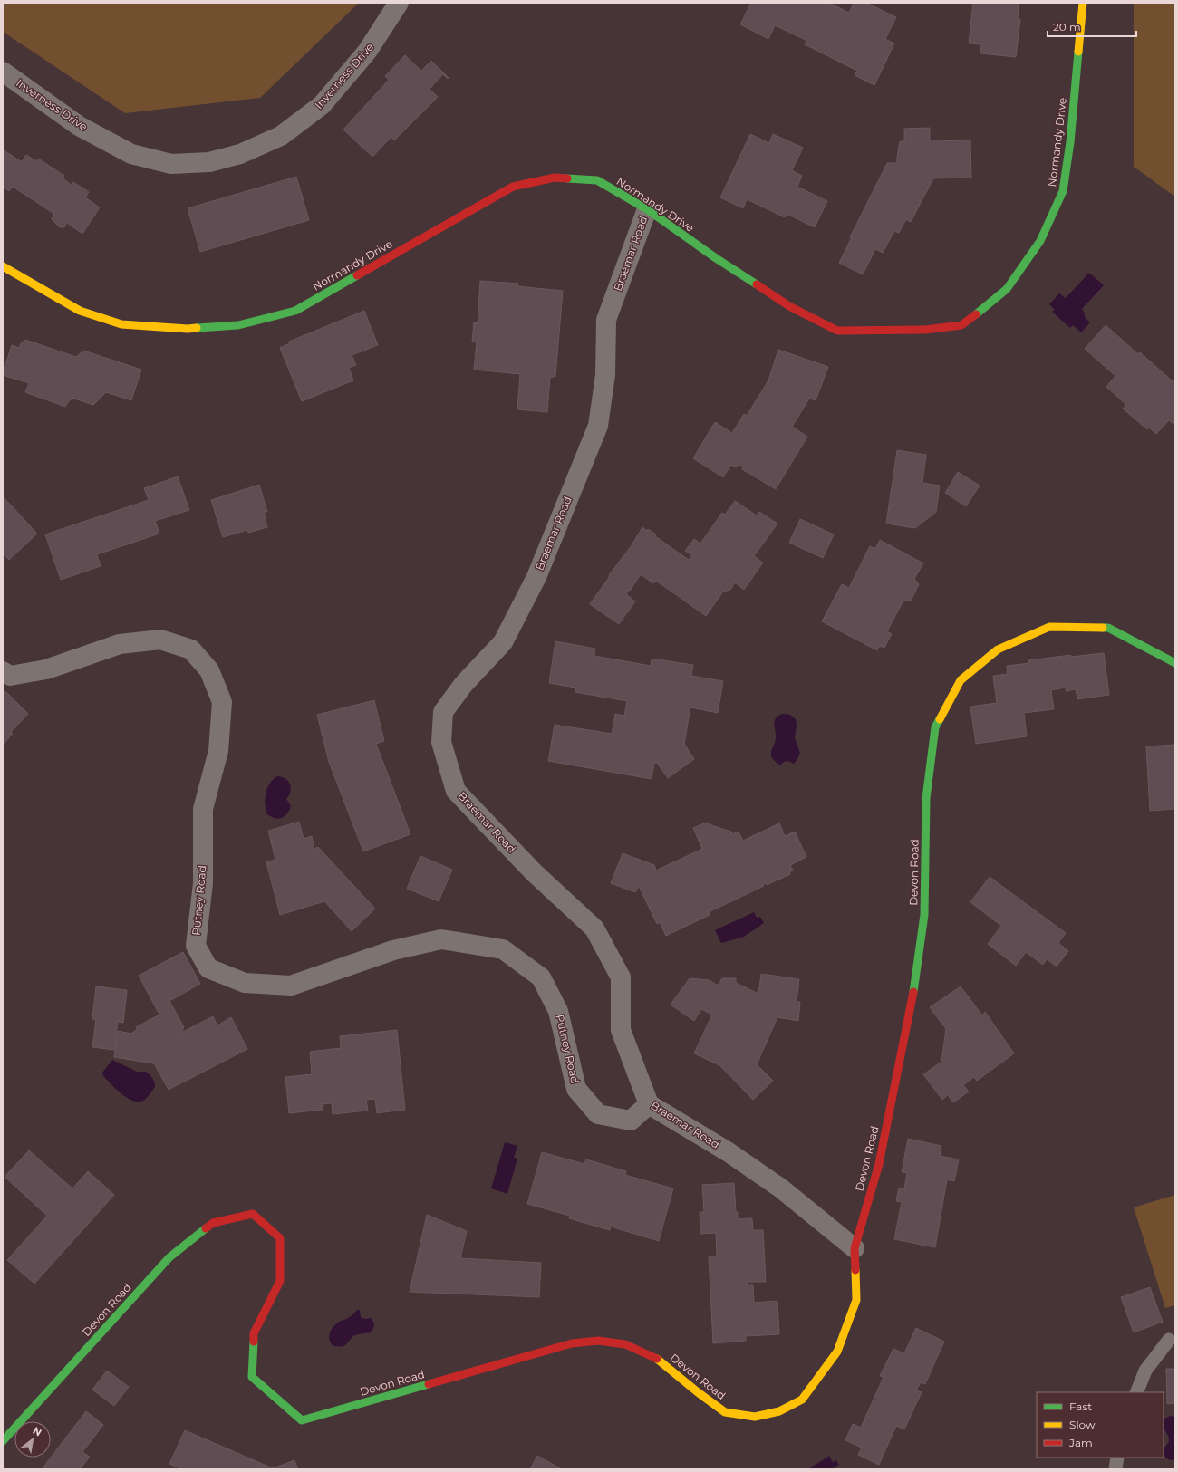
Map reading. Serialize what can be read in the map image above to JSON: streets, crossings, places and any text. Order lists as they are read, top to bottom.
{
  "streets": {
    "street": [
      "Inverness Drive",
      "Normandy Drive",
      "Braemar Road",
      "Devon Road",
      "Putney Road"
    ]
  },
  "crossings": [
    ["Normandy Drive", "Braemar Road"],
    ["Braemar Road", "Devon Road"],
    ["Braemar Road", "Putney Road"]
  ],
  "legend": ["Fast", "Slow", "Jam"],
  "scale_bar": "20 m",
  "north": "top right"
}
